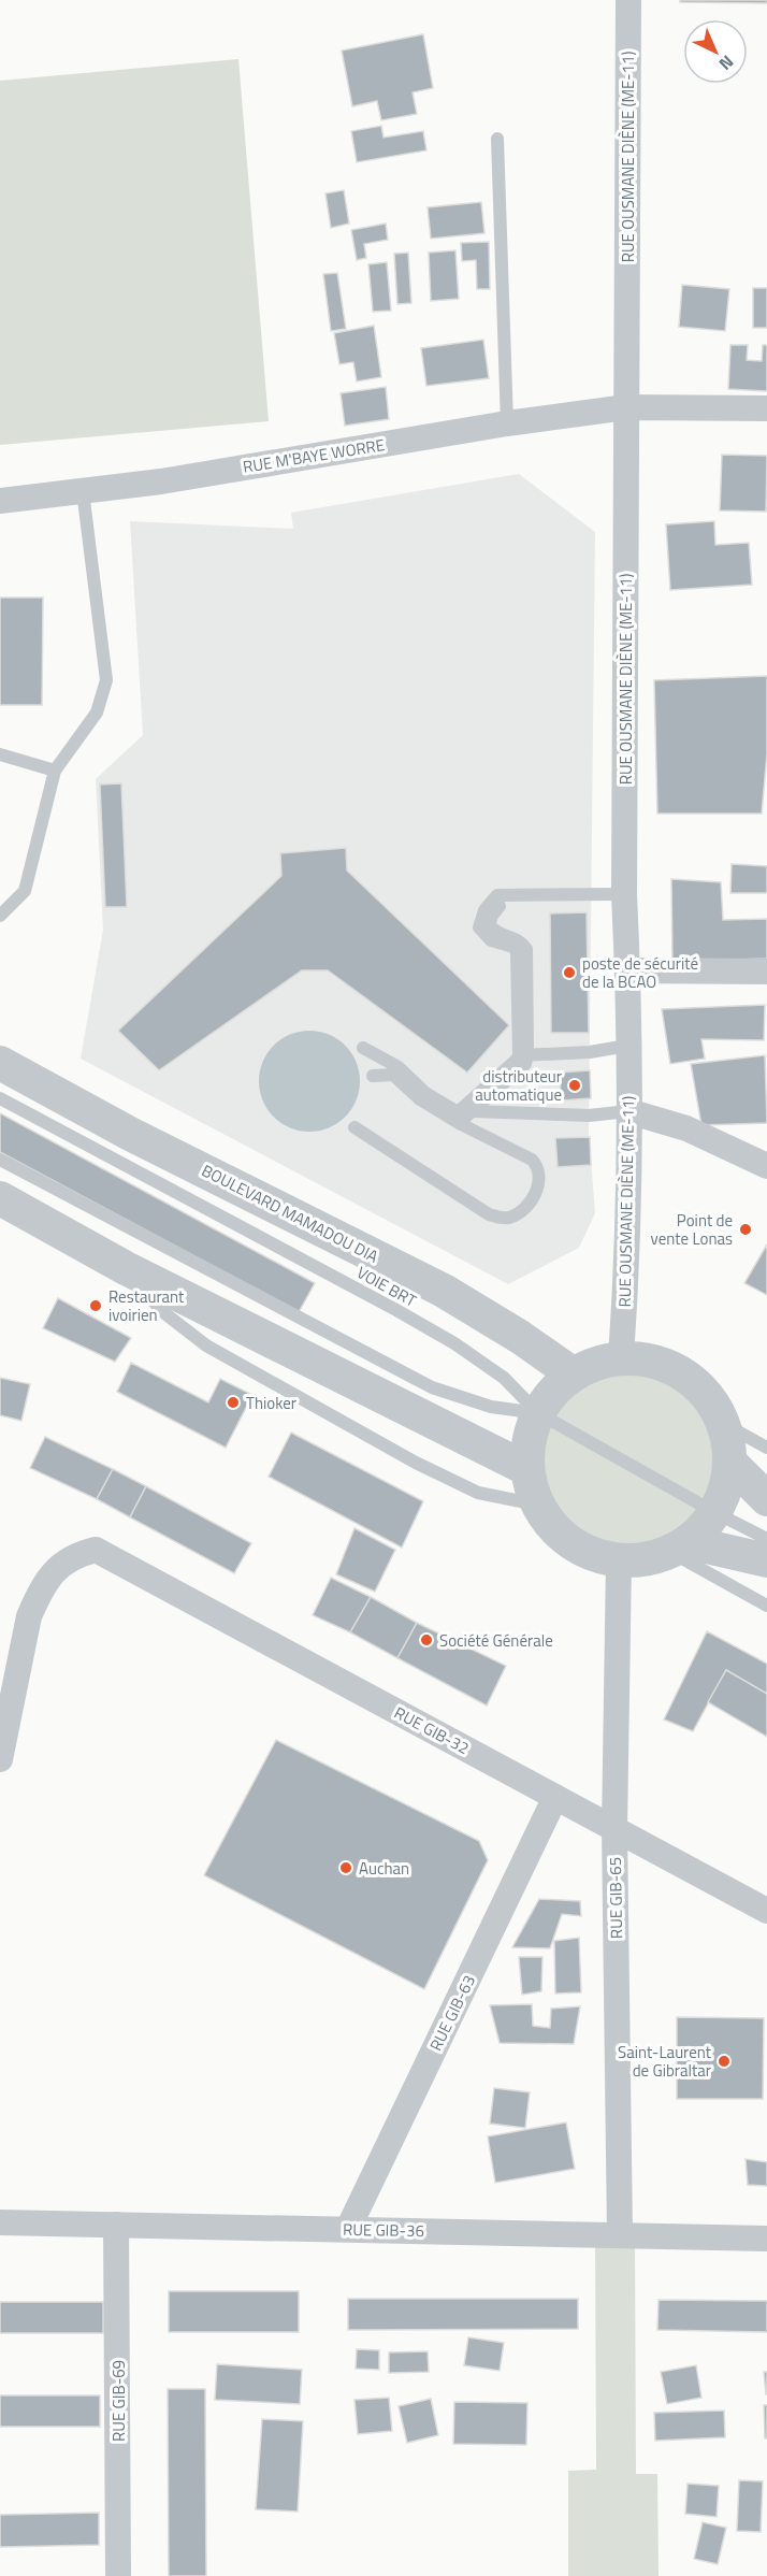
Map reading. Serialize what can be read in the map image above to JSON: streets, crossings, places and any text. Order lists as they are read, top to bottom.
{
  "streets": {
    "street": [
      "RUE OUSMANE DIÈNE (ME-11)",
      "RUE M'BAYE WORRE",
      "BOULEVARD MAMADOU DIA",
      "RUE GIB-32",
      "RUE GIB-65",
      "RUE GIB-63",
      "RUE GIB-36",
      "RUE GIB-69"
    ],
    "lane": ["VOIE BRT"]
  },
  "crossings": [
    ["RUE OUSMANE DIÈNE (ME-11)", "RUE M'BAYE WORRE"],
    ["RUE GIB-32", "RUE GIB-65"],
    ["RUE GIB-32", "RUE GIB-63"],
    ["RUE GIB-65", "RUE GIB-36"],
    ["RUE GIB-63", "RUE GIB-36"],
    ["RUE GIB-36", "RUE GIB-69"]
  ],
  "places": [
    "poste de sécurité de la BCAO",
    "distributeur automatique",
    "Point de vente Lonas",
    "Restaurant ivoirien",
    "Thioker",
    "Société Générale",
    "Auchan",
    "Saint-Laurent de Gibraltar"
  ],
  "north": "bottom right"
}
